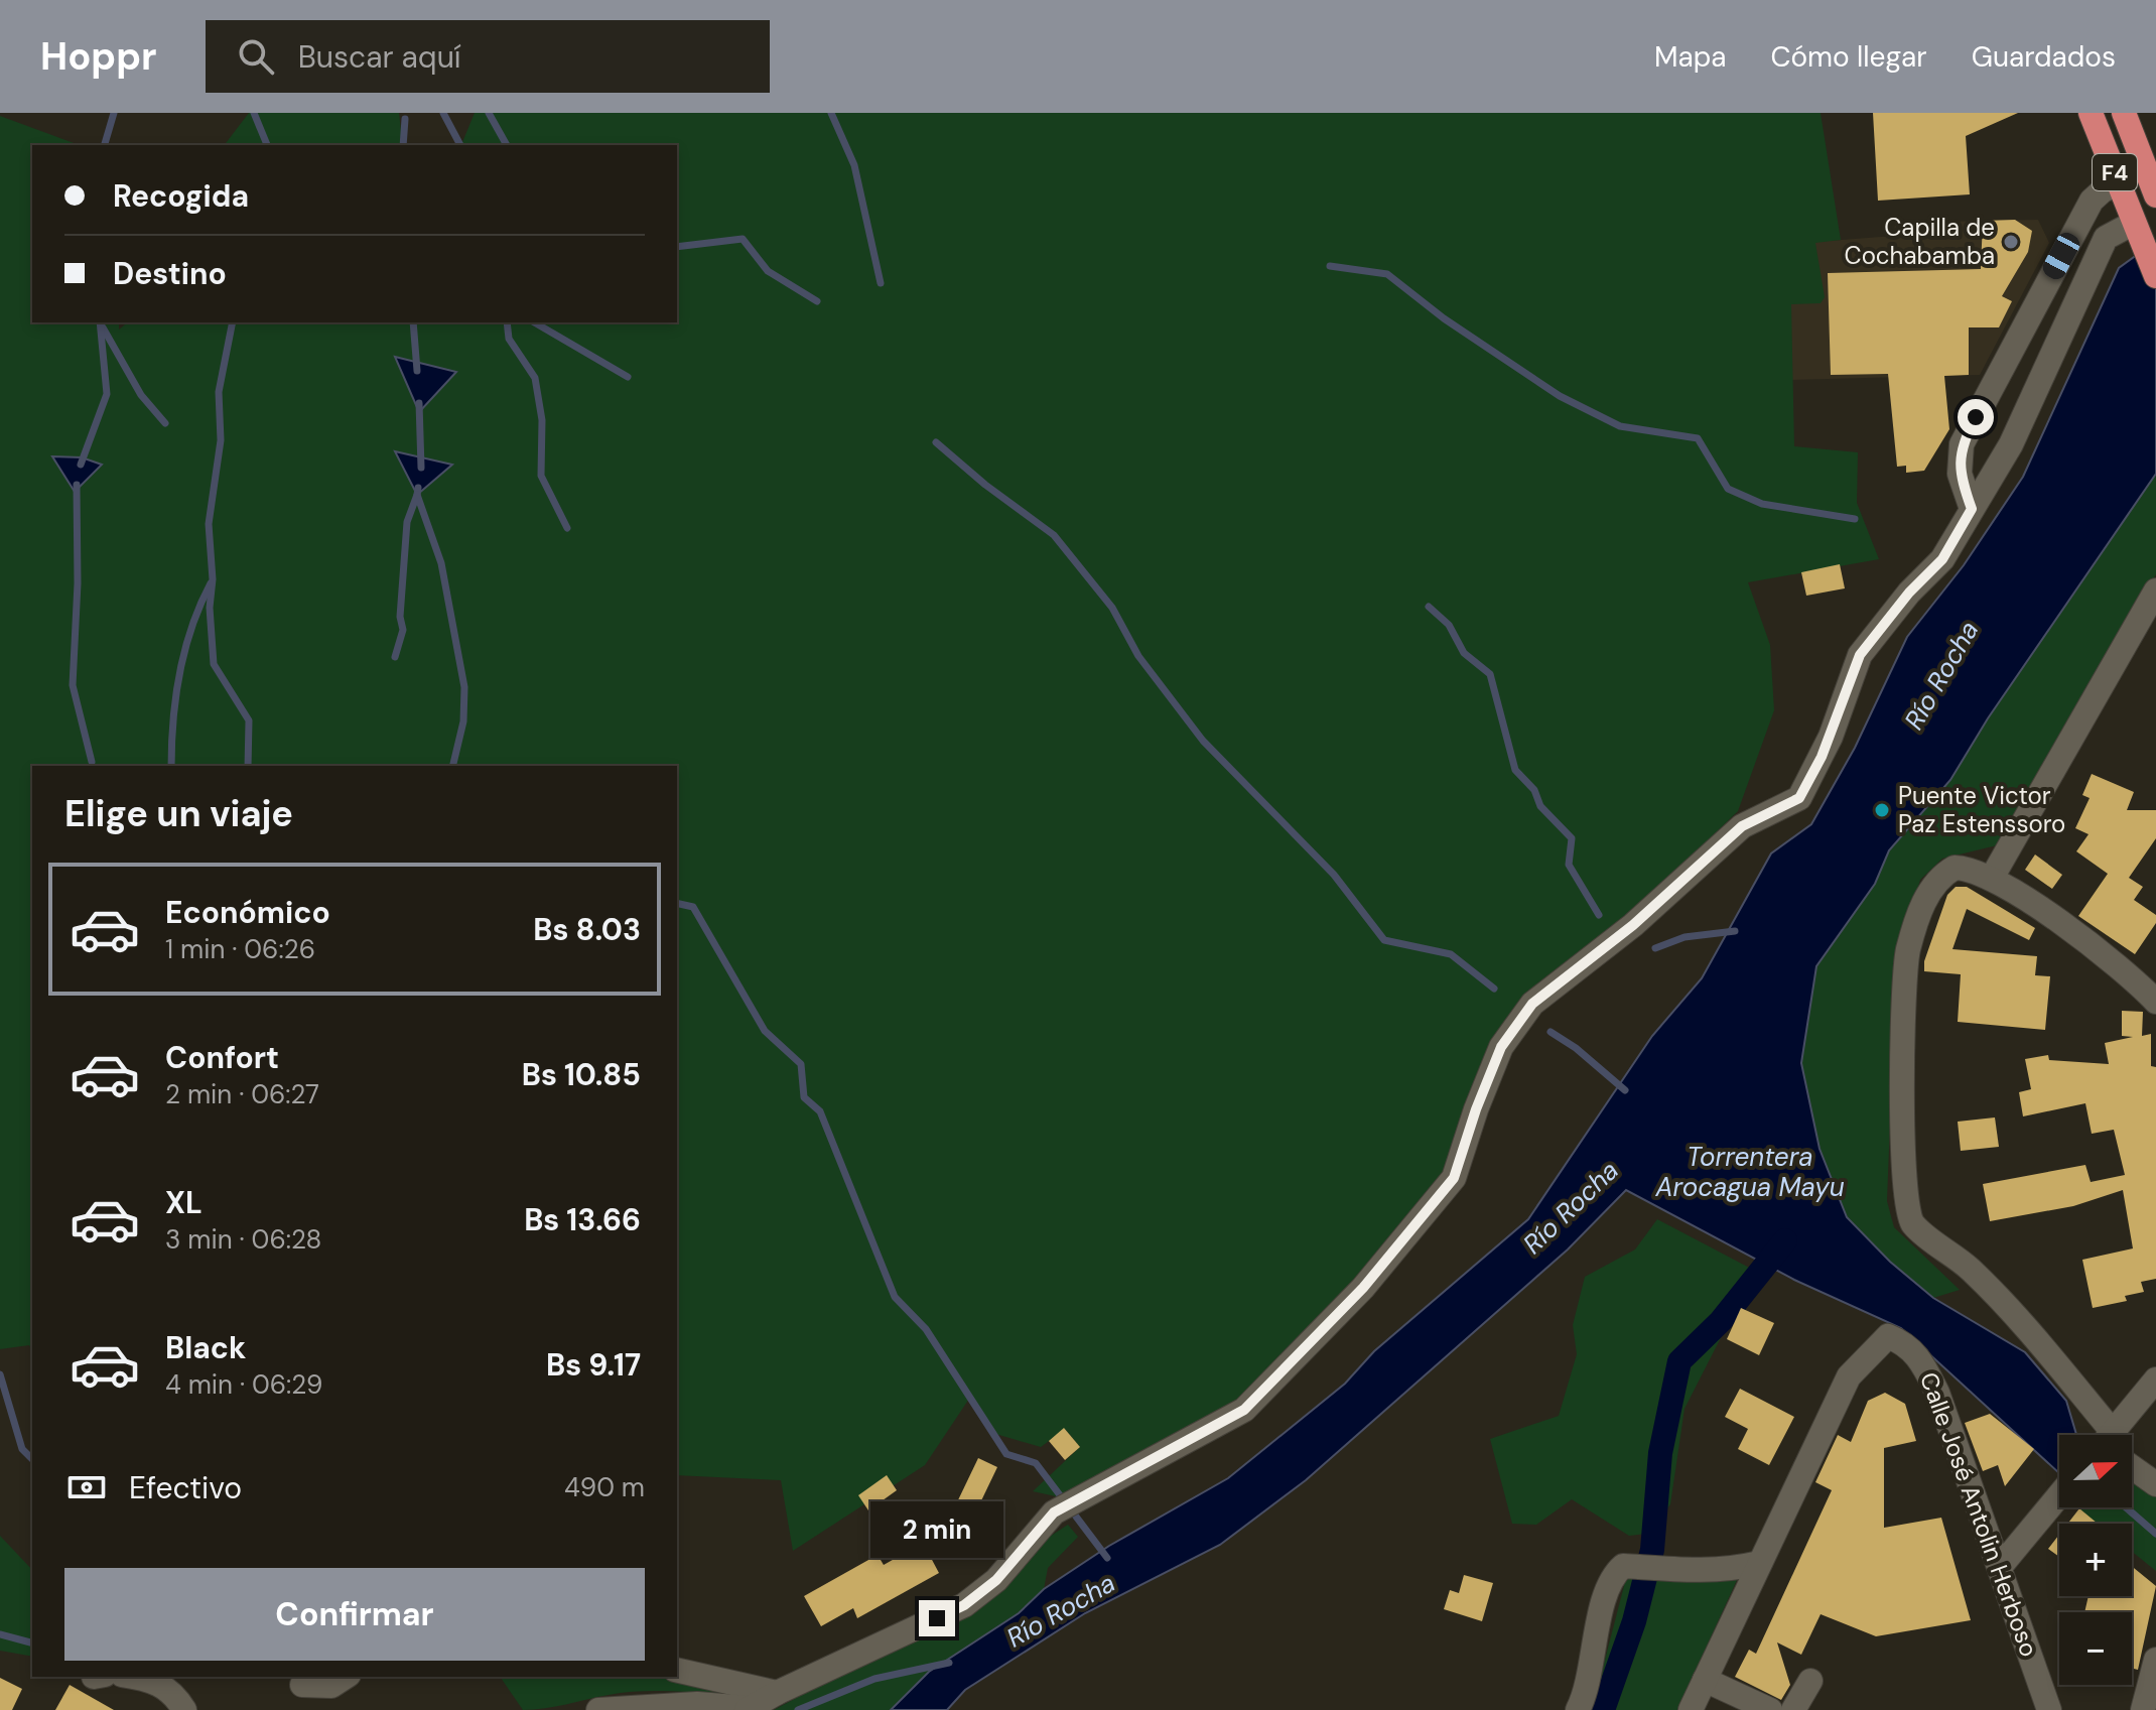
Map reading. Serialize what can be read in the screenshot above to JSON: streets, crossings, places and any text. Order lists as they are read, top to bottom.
{
  "streets": {
    "highway": ["F4"],
    "street": ["Calle José Antolin Herboso"]
  },
  "water": ["Río Rocha", "Torrentera Arocagua Mayu"],
  "places": ["Capilla de Cochabamba", "Puente Victor Paz Estenssoro"],
  "north": "right",
  "page": {
    "header": "Hoppr",
    "search": "Buscar aquí",
    "nav": ["Mapa", "Cómo llegar", "Guardados"],
    "banner": ["Recogida", "Destino"],
    "heading": "Elige un viaje",
    "list": [
      {
        "name": "Económico",
        "note": "1 min · 06:26",
        "value": "Bs 8.03"
      },
      {
        "name": "Confort",
        "note": "2 min · 06:27",
        "value": "Bs 10.85"
      },
      {
        "name": "XL",
        "note": "3 min · 06:28",
        "value": "Bs 13.66"
      },
      {
        "name": "Black",
        "note": "4 min · 06:29",
        "value": "Bs 9.17"
      }
    ],
    "map_buttons": ["+", "−"],
    "pay": ["Efectivo", "490 m"],
    "bubble": "2 min",
    "buttons": "Confirmar"
  }
}
